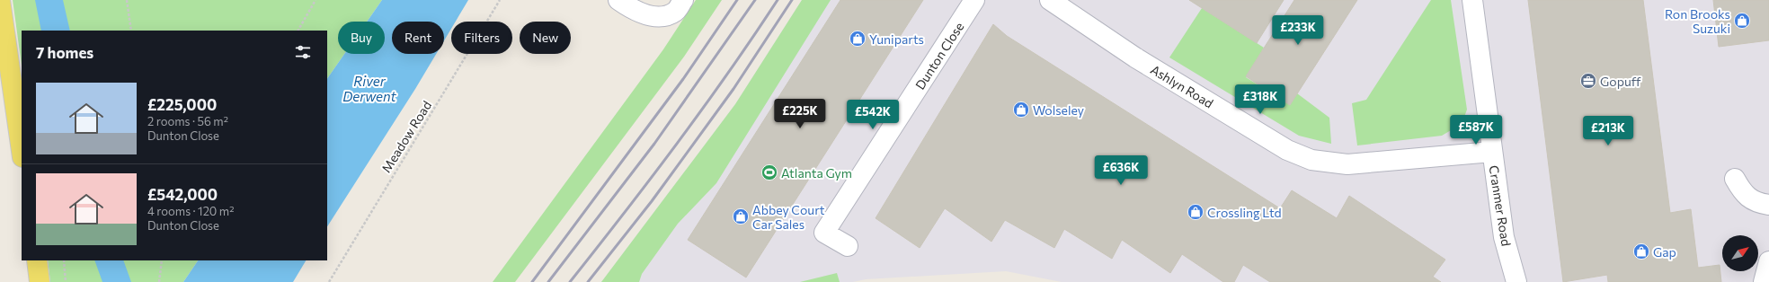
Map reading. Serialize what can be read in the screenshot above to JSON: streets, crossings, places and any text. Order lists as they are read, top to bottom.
{
  "streets": {
    "street": ["Dunton Close", "Ashlyn Road", "Cranmer Road"],
    "path": ["Meadow Road"]
  },
  "crossings": [
    ["Ashlyn Road", "Cranmer Road"]
  ],
  "water": ["River Derwent"],
  "places": {
    "shop": [
      "Ron Brooks Suzuki",
      "Yuniparts",
      "Wolseley",
      "Crossling Ltd",
      "Abbey Court Car Sales",
      "Gap"
    ],
    "office": ["Gopuff"],
    "sports": ["Atlanta Gym"]
  },
  "north": "top right",
  "page": {
    "price": [
      "£233K",
      "£318K",
      "£225K",
      "£542K",
      "£587K",
      "£213K",
      "£636K"
    ],
    "chip": [
      "Buy",
      "Rent",
      "Filters",
      "New"
    ],
    "heading": "7 homes",
    "list": [
      {
        "name": "£225,000",
        "note": "2 rooms · 56 m² · Dunton Close"
      },
      {
        "name": "£542,000",
        "note": "4 rooms · 120 m² · Dunton Close"
      }
    ]
  }
}
